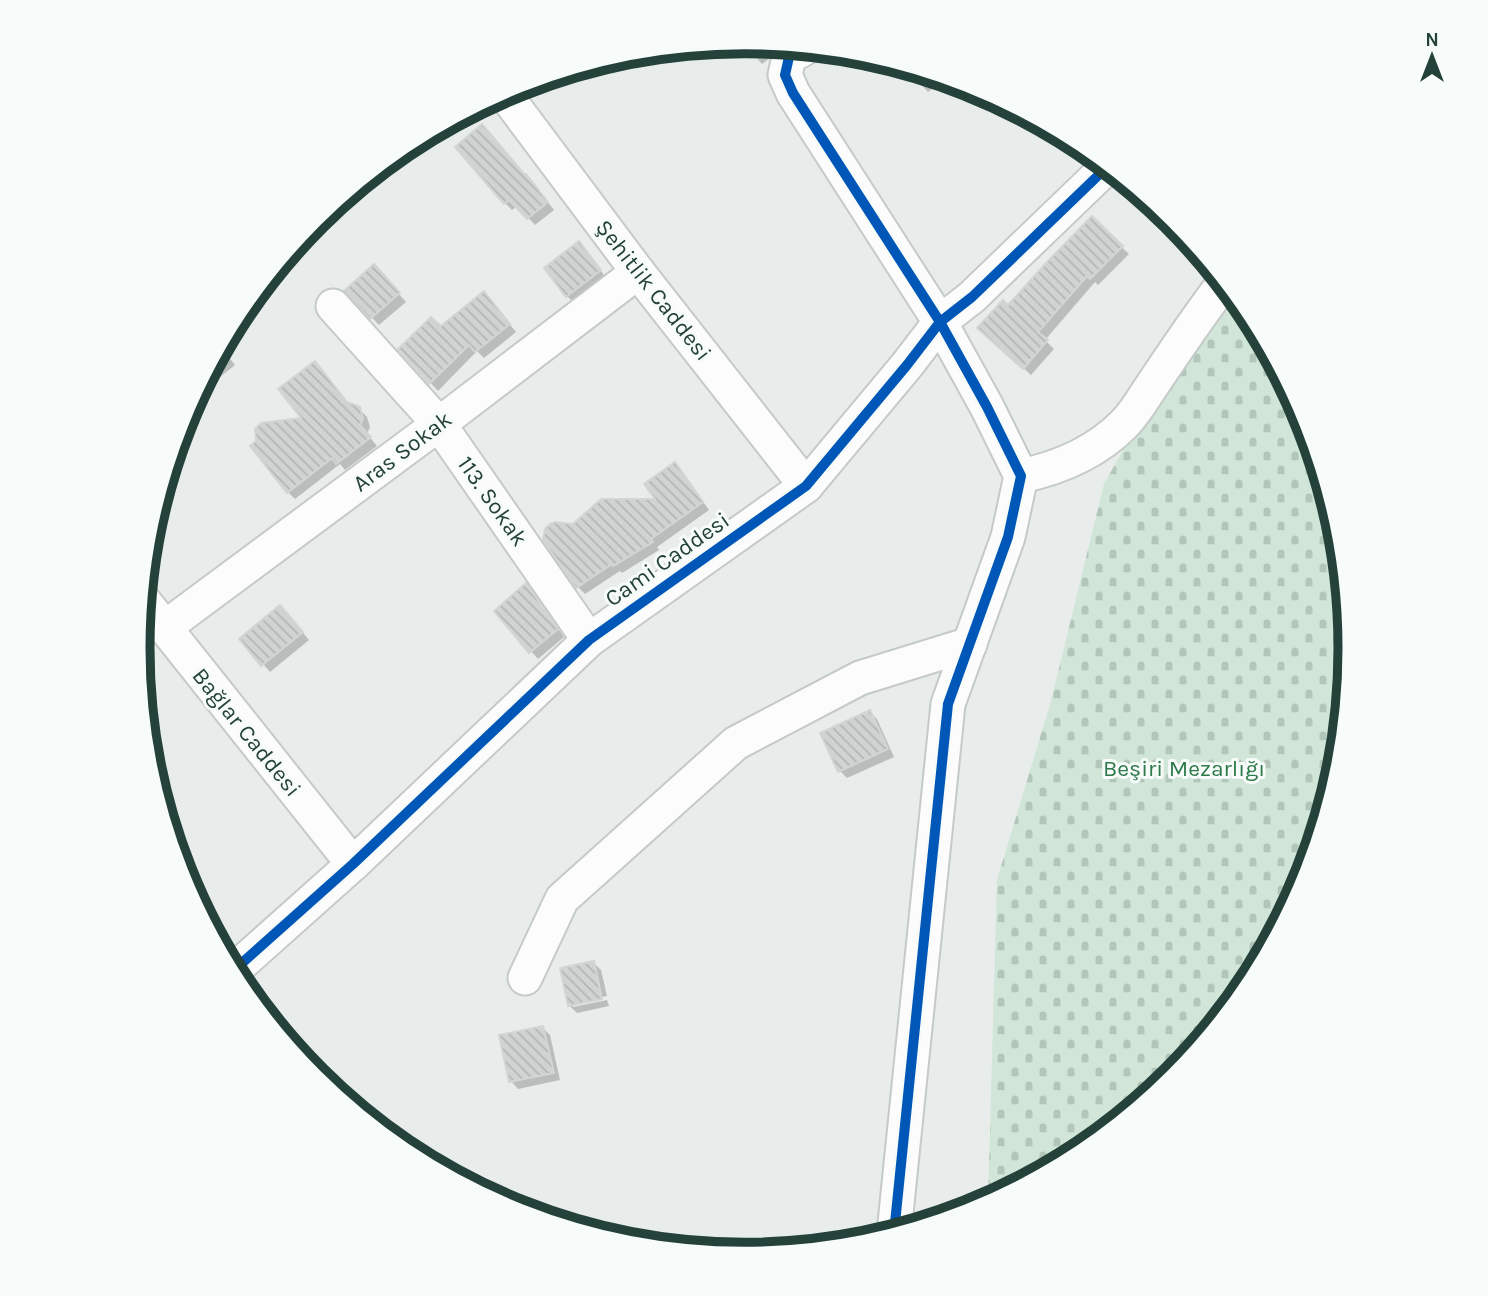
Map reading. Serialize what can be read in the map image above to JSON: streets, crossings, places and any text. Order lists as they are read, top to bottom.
{
  "streets": {
    "street": [
      "Şehitlik Caddesi",
      "Aras Sokak",
      "113. Sokak",
      "Cami Caddesi",
      "Bağlar Caddesi"
    ]
  },
  "crossings": [
    ["Şehitlik Caddesi", "Aras Sokak"],
    ["Şehitlik Caddesi", "Cami Caddesi"],
    ["Aras Sokak", "113. Sokak"],
    ["Aras Sokak", "Bağlar Caddesi"],
    ["113. Sokak", "Cami Caddesi"],
    ["Cami Caddesi", "Bağlar Caddesi"]
  ],
  "parks": ["Beşiri Mezarlığı"],
  "north": "top"
}
